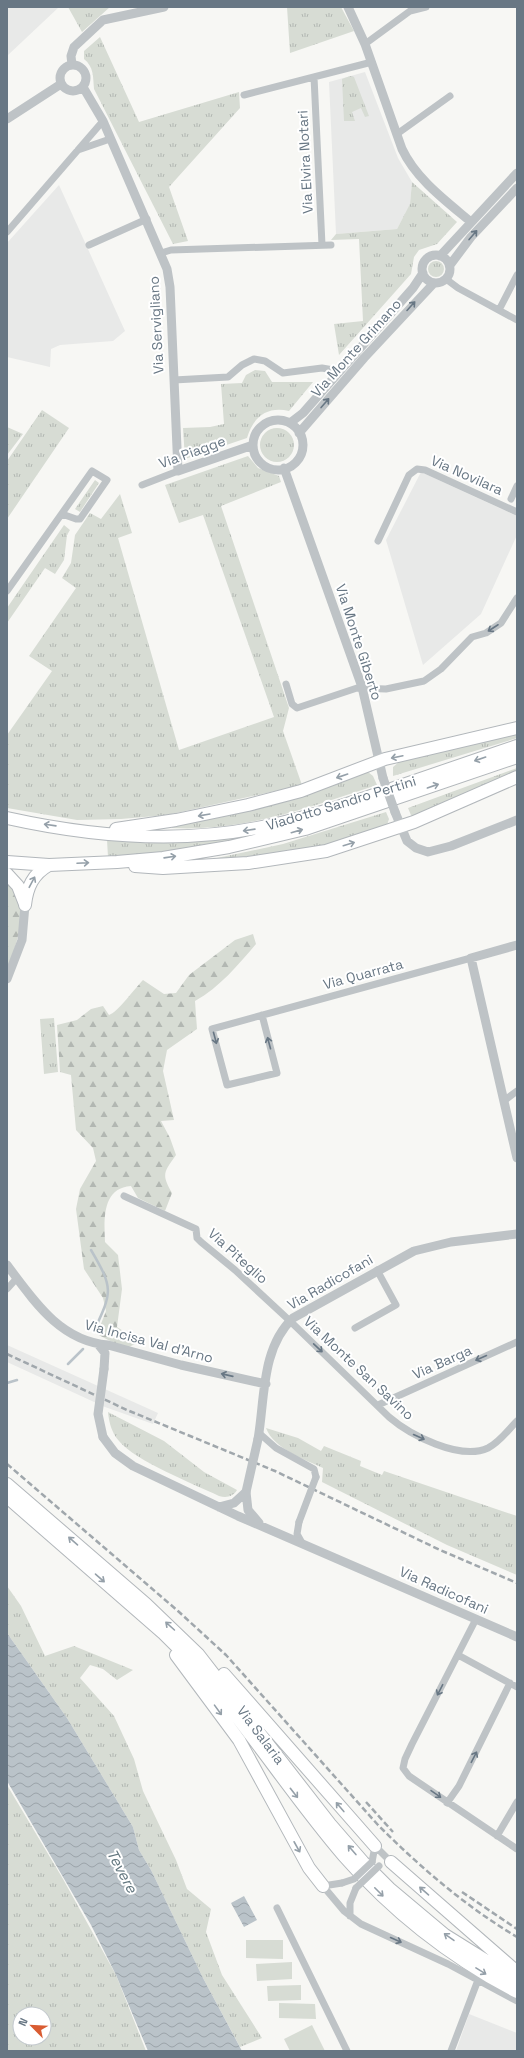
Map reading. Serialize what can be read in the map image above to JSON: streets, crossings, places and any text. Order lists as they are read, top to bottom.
{
  "streets": {
    "main road": ["Viadotto Sandro Pertini", "Via Salaria"],
    "street": [
      "Via Elvira Notari",
      "Via Servigliano",
      "Via Monte Grimano",
      "Via Piagge",
      "Via Novilara",
      "Via Monte Giberto",
      "Via Quarrata",
      "Via Piteglio",
      "Via Radicofani",
      "Via Incisa Val d'Arno",
      "Via Barga",
      "Via Monte San Savino"
    ]
  },
  "crossings": [
    ["Via Servigliano", "Via Piagge"],
    ["Via Monte Grimano", "Via Piagge"],
    ["Via Monte Grimano", "Via Monte Giberto"],
    ["Via Piagge", "Via Monte Giberto"],
    ["Via Piteglio", "Via Radicofani"],
    ["Via Piteglio", "Via Monte San Savino"],
    ["Via Radicofani", "Via Incisa Val d'Arno"],
    ["Via Radicofani", "Via Monte San Savino"],
    ["Via Barga", "Via Monte San Savino"]
  ],
  "one_way": ["Via Incisa Val d'Arno", "Via Barga", "Via Monte San Savino"],
  "water": ["Tevere"],
  "north": "top left"
}
